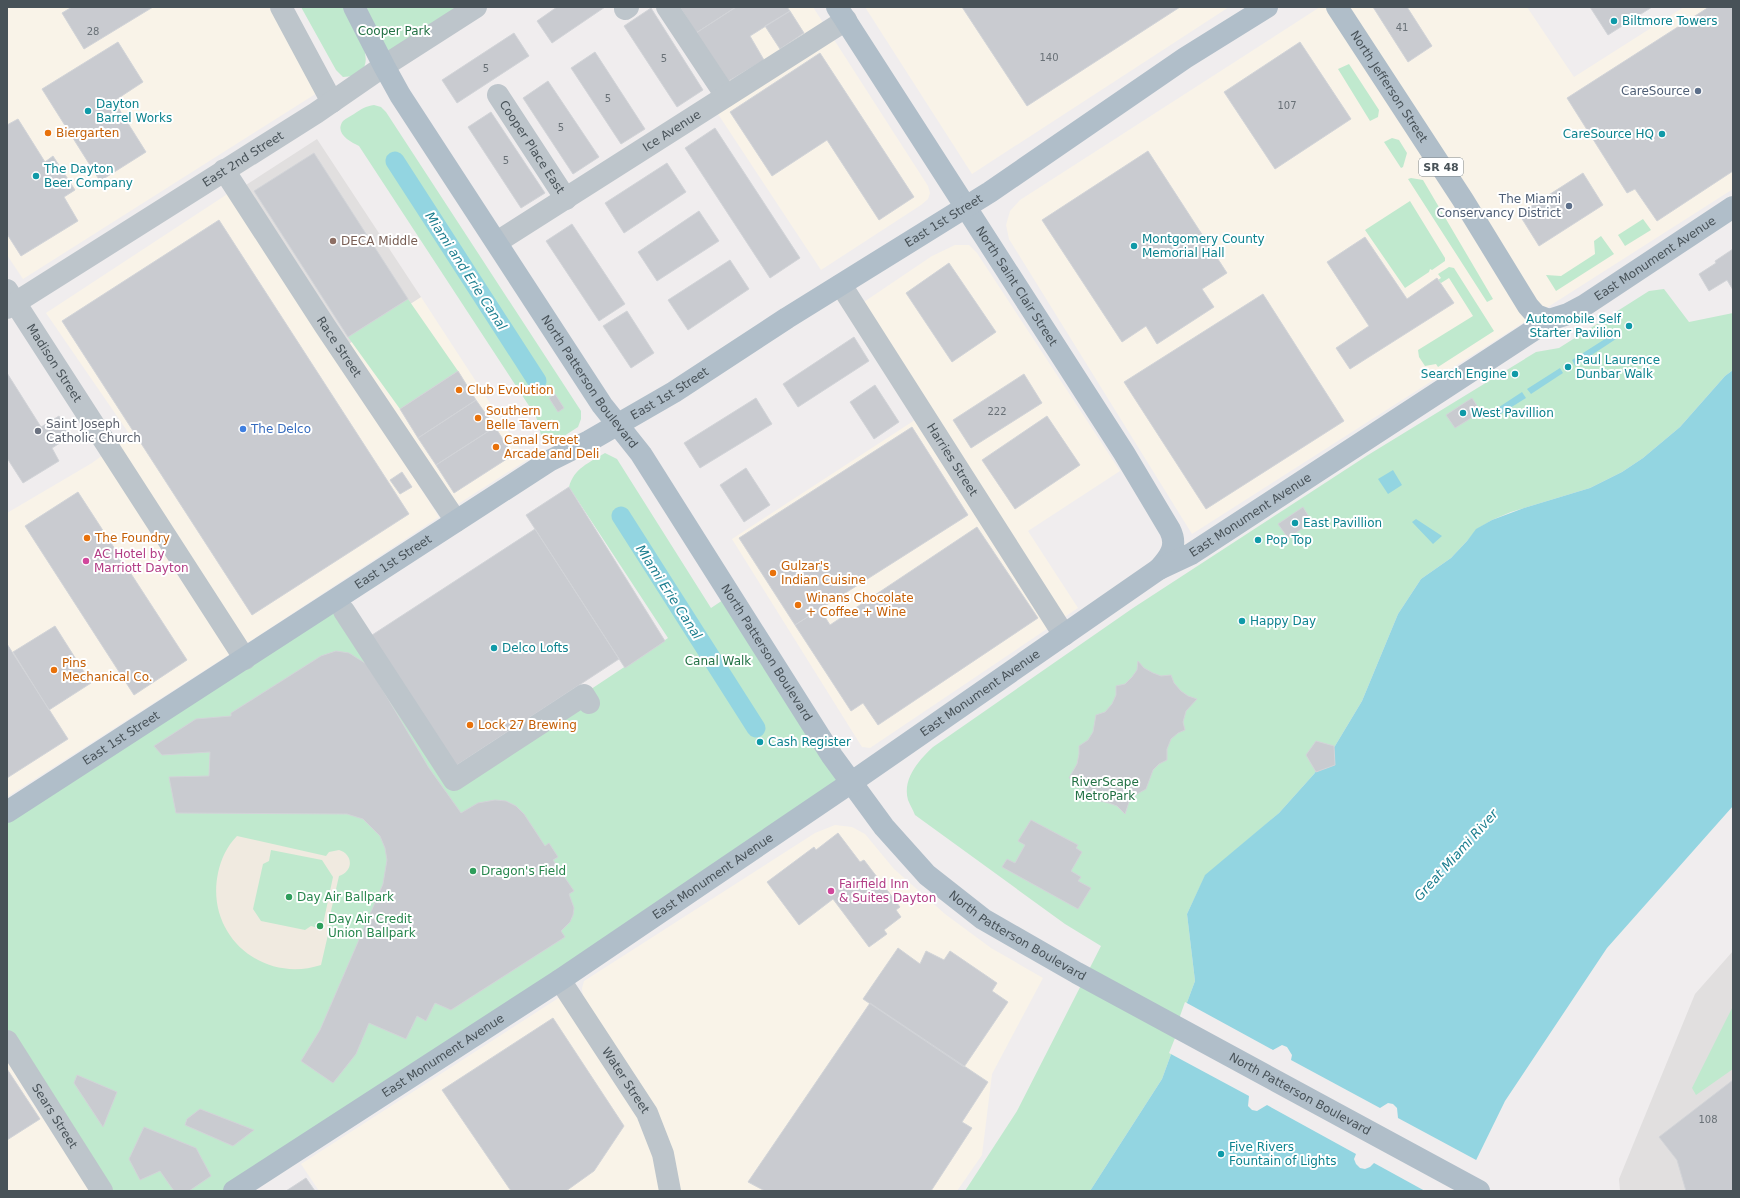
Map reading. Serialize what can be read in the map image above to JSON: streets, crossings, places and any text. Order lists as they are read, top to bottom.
{
  "streets": {
    "main road": [
      "North Jefferson Street",
      "SR 48",
      "East 1st Street",
      "East Monument Avenue",
      "North Saint Clair Street",
      "North Patterson Boulevard"
    ],
    "street": [
      "Ice Avenue",
      "Cooper Place East",
      "East 2nd Street",
      "Race Street",
      "Madison Street",
      "Harries Street",
      "Water Street",
      "Sears Street"
    ]
  },
  "crossings": [
    ["North Jefferson Street", "East Monument Avenue"],
    ["Ice Avenue", "Cooper Place East"],
    ["Ice Avenue", "North Saint Clair Street"],
    ["Ice Avenue", "North Patterson Boulevard"],
    ["East 2nd Street", "Race Street"],
    ["East 2nd Street", "Madison Street"],
    ["East 2nd Street", "North Patterson Boulevard"],
    ["East 1st Street", "North Saint Clair Street"],
    ["East 1st Street", "Race Street"],
    ["East 1st Street", "Madison Street"],
    ["East 1st Street", "North Patterson Boulevard"],
    ["East 1st Street", "Harries Street"],
    ["East Monument Avenue", "North Saint Clair Street"],
    ["East Monument Avenue", "North Patterson Boulevard"],
    ["East Monument Avenue", "Harries Street"],
    ["East Monument Avenue", "Water Street"]
  ],
  "water": ["Miami and Erie Canal", "MIami Erie Canal", "Great Miami River"],
  "parks": ["Cooper Park", "Canal Walk", "RiverScape MetroPark"],
  "places": [
    "Biltmore Towers",
    "CareSource",
    "Dayton Barrel Works",
    "Biergarten",
    "CareSource HQ",
    "The Dayton Beer Company",
    "The Miami Conservancy District",
    "DECA Middle",
    "Montgomery County Memorial Hall",
    "Automobile Self Starter Pavilion",
    "Paul Laurence Dunbar Walk",
    "Search Engine",
    "Club Evolution",
    "West Pavillion",
    "Southern Belle Tavern",
    "The Delco",
    "Saint Joseph Catholic Church",
    "Canal Street Arcade and Deli",
    "East Pavillion",
    "The Foundry",
    "Pop Top",
    "AC Hotel by Marriott Dayton",
    "Gulzar's Indian Cuisine",
    "Winans Chocolate + Coffee + Wine",
    "Happy Day",
    "Delco Lofts",
    "Pins Mechanical Co.",
    "Lock 27 Brewing",
    "Cash Register",
    "Dragon's Field",
    "Fairfield Inn & Suites Dayton",
    "Day Air Ballpark",
    "Day Air Credit Union Ballpark",
    "Five Rivers Fountain of Lights"
  ],
  "house_numbers": [
    "41",
    "28",
    "140",
    "5",
    "5",
    "5",
    "107",
    "5",
    "5",
    "222",
    "108"
  ]
}
